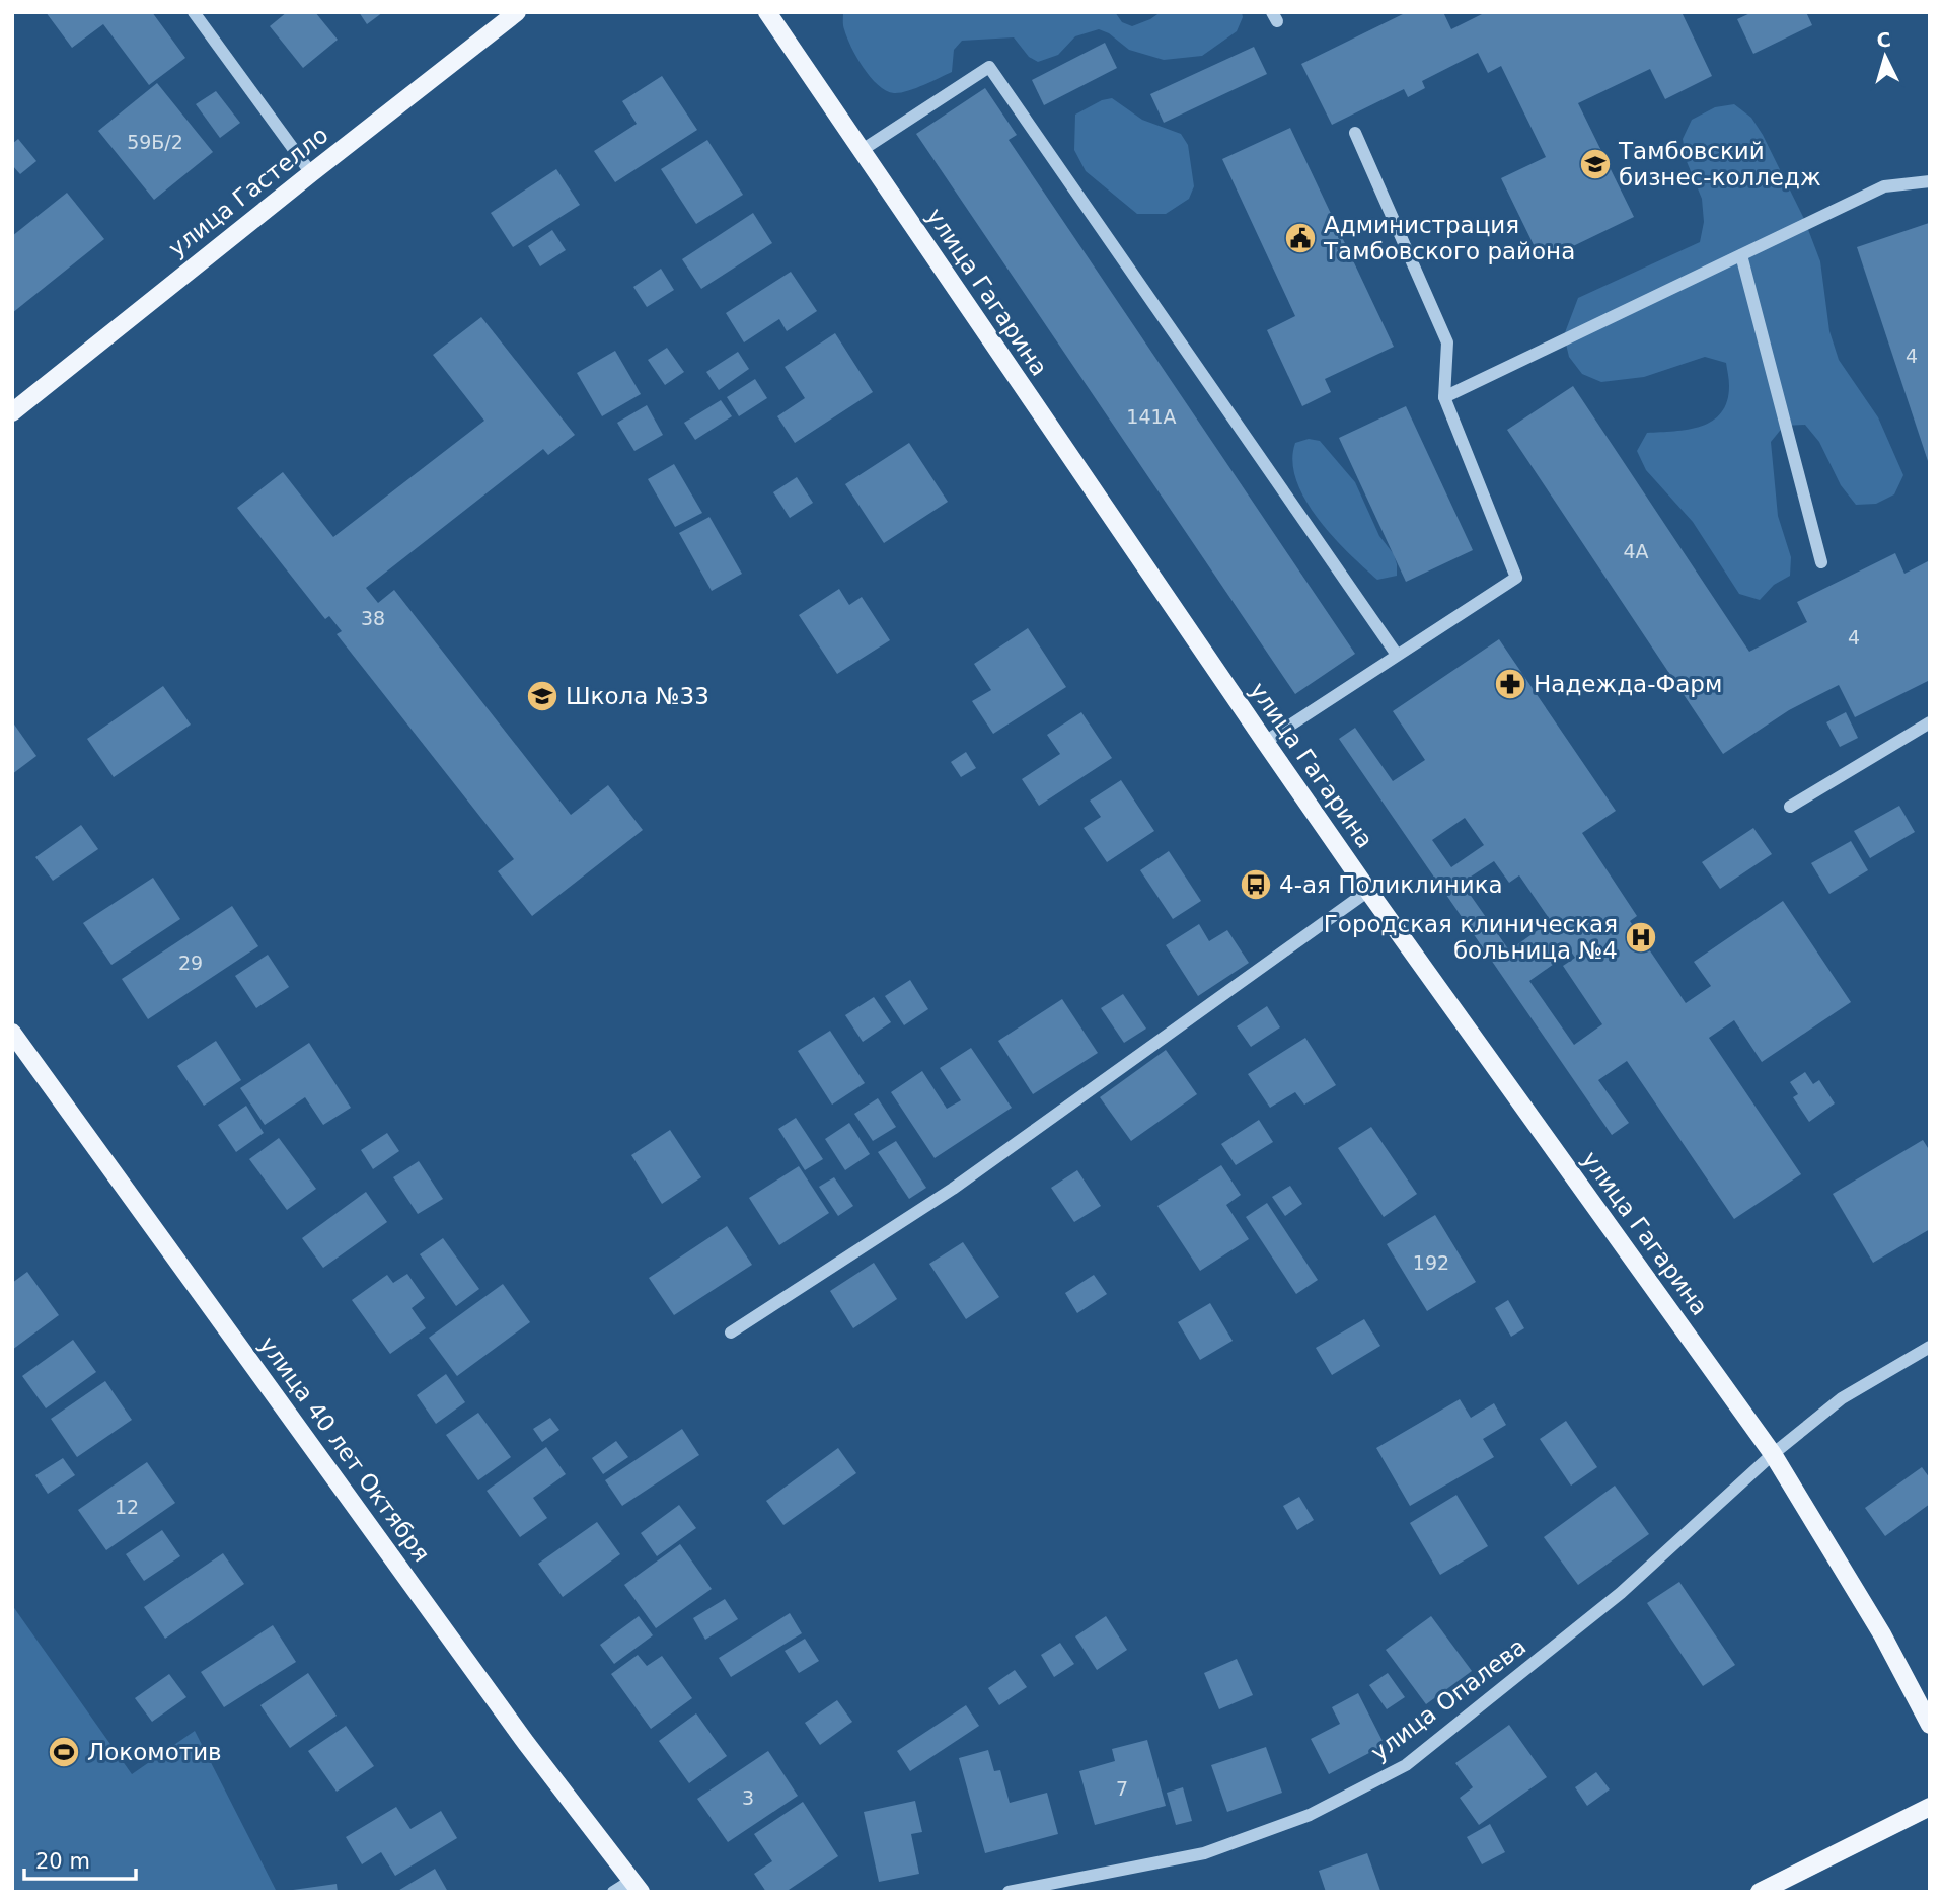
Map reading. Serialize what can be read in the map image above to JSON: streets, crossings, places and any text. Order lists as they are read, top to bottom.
{
  "streets": {
    "main road": ["улица Гастелло", "улица Гагарина", "улица 40 лет Октября"],
    "street": ["улица Опалева"]
  },
  "crossings": [
    ["улица Гагарина", "улица Опалева"]
  ],
  "places": {
    "school or university": ["Тамбовский бизнес-колледж", "Школа №33"],
    "public building": ["Администрация Тамбовского района"],
    "pharmacy": ["Надежда-Фарм"],
    "bus stop": ["4-ая Поликлиника"],
    "hospital": ["Городская клиническая больница №4"],
    "sports": ["Локомотив"]
  },
  "house_numbers": [
    "59Б/2",
    "4",
    "141А",
    "4А",
    "38",
    "4",
    "29",
    "192",
    "12",
    "7",
    "3"
  ],
  "scale_bar": "20 m",
  "north": "top"
}
